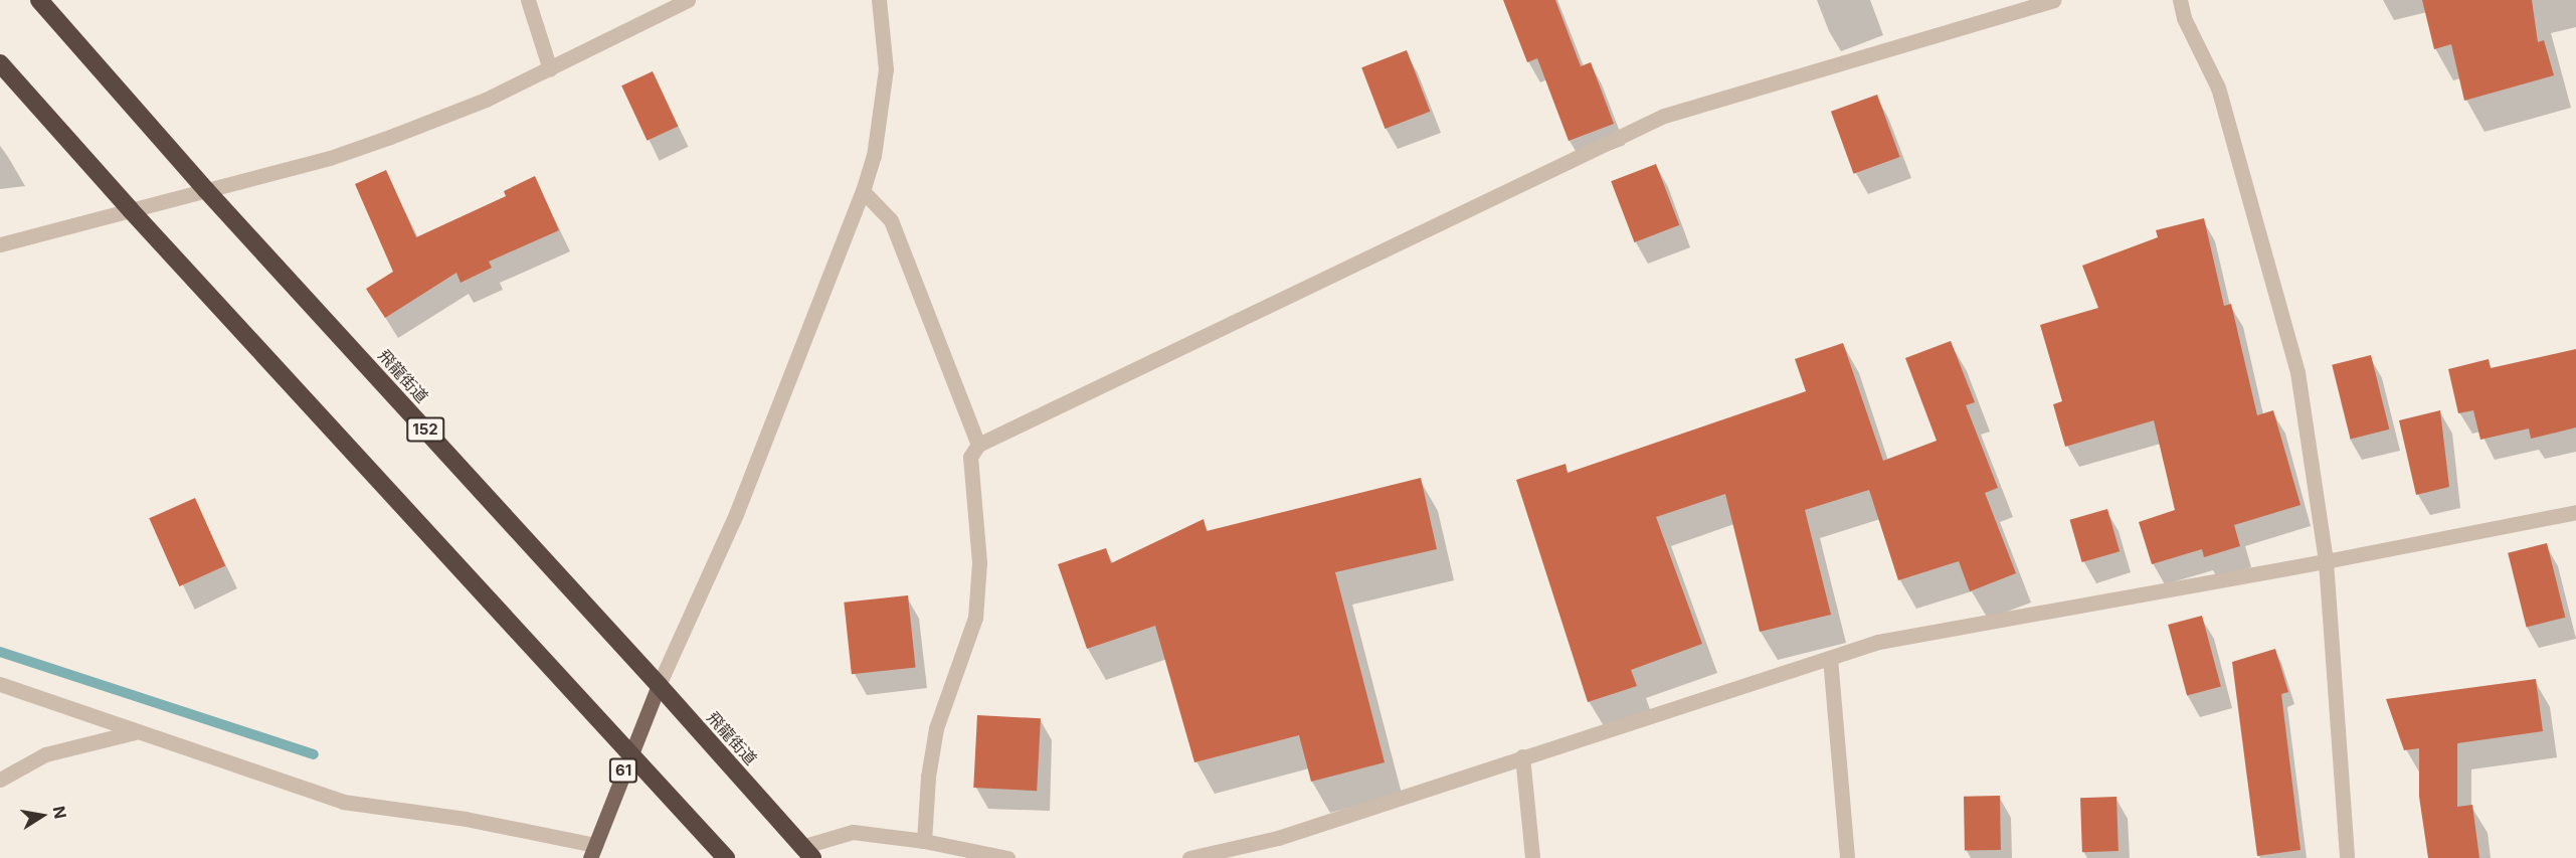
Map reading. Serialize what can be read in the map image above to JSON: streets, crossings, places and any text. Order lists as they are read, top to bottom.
{
  "streets": {
    "highway": ["飛龍街道", "152"],
    "main road": ["61"]
  },
  "crossings": [
    ["飛龍街道", "61"]
  ],
  "north": "right"
}
